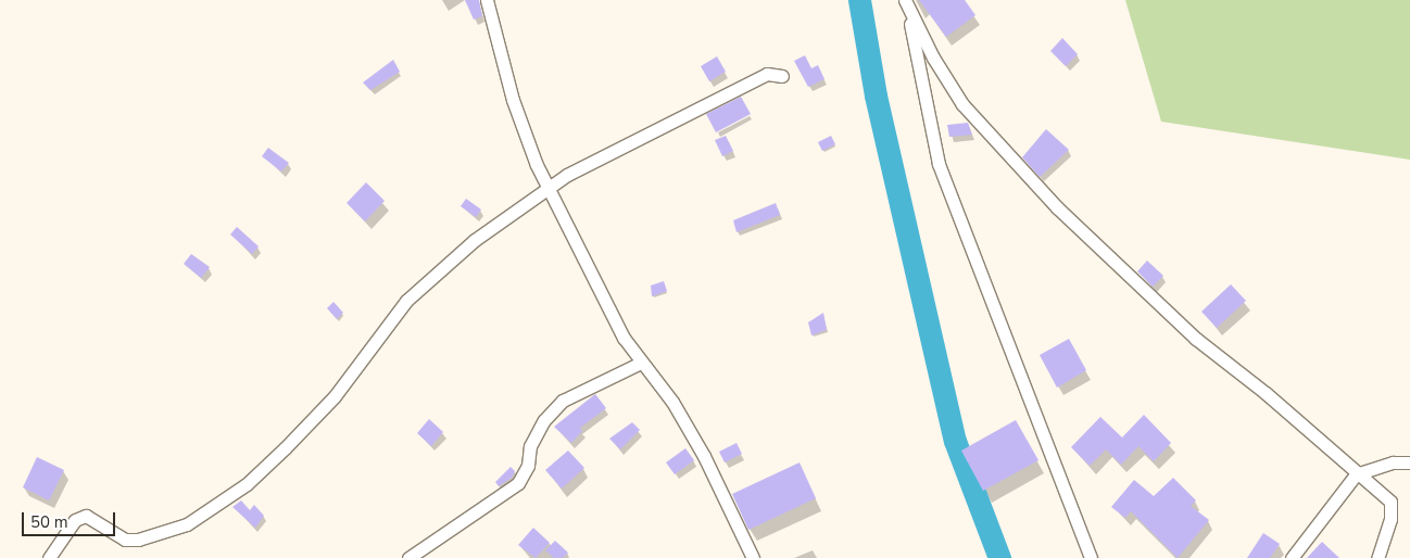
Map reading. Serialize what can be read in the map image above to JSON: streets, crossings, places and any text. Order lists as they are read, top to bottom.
{
  "scale_bar": "50 m"
}
